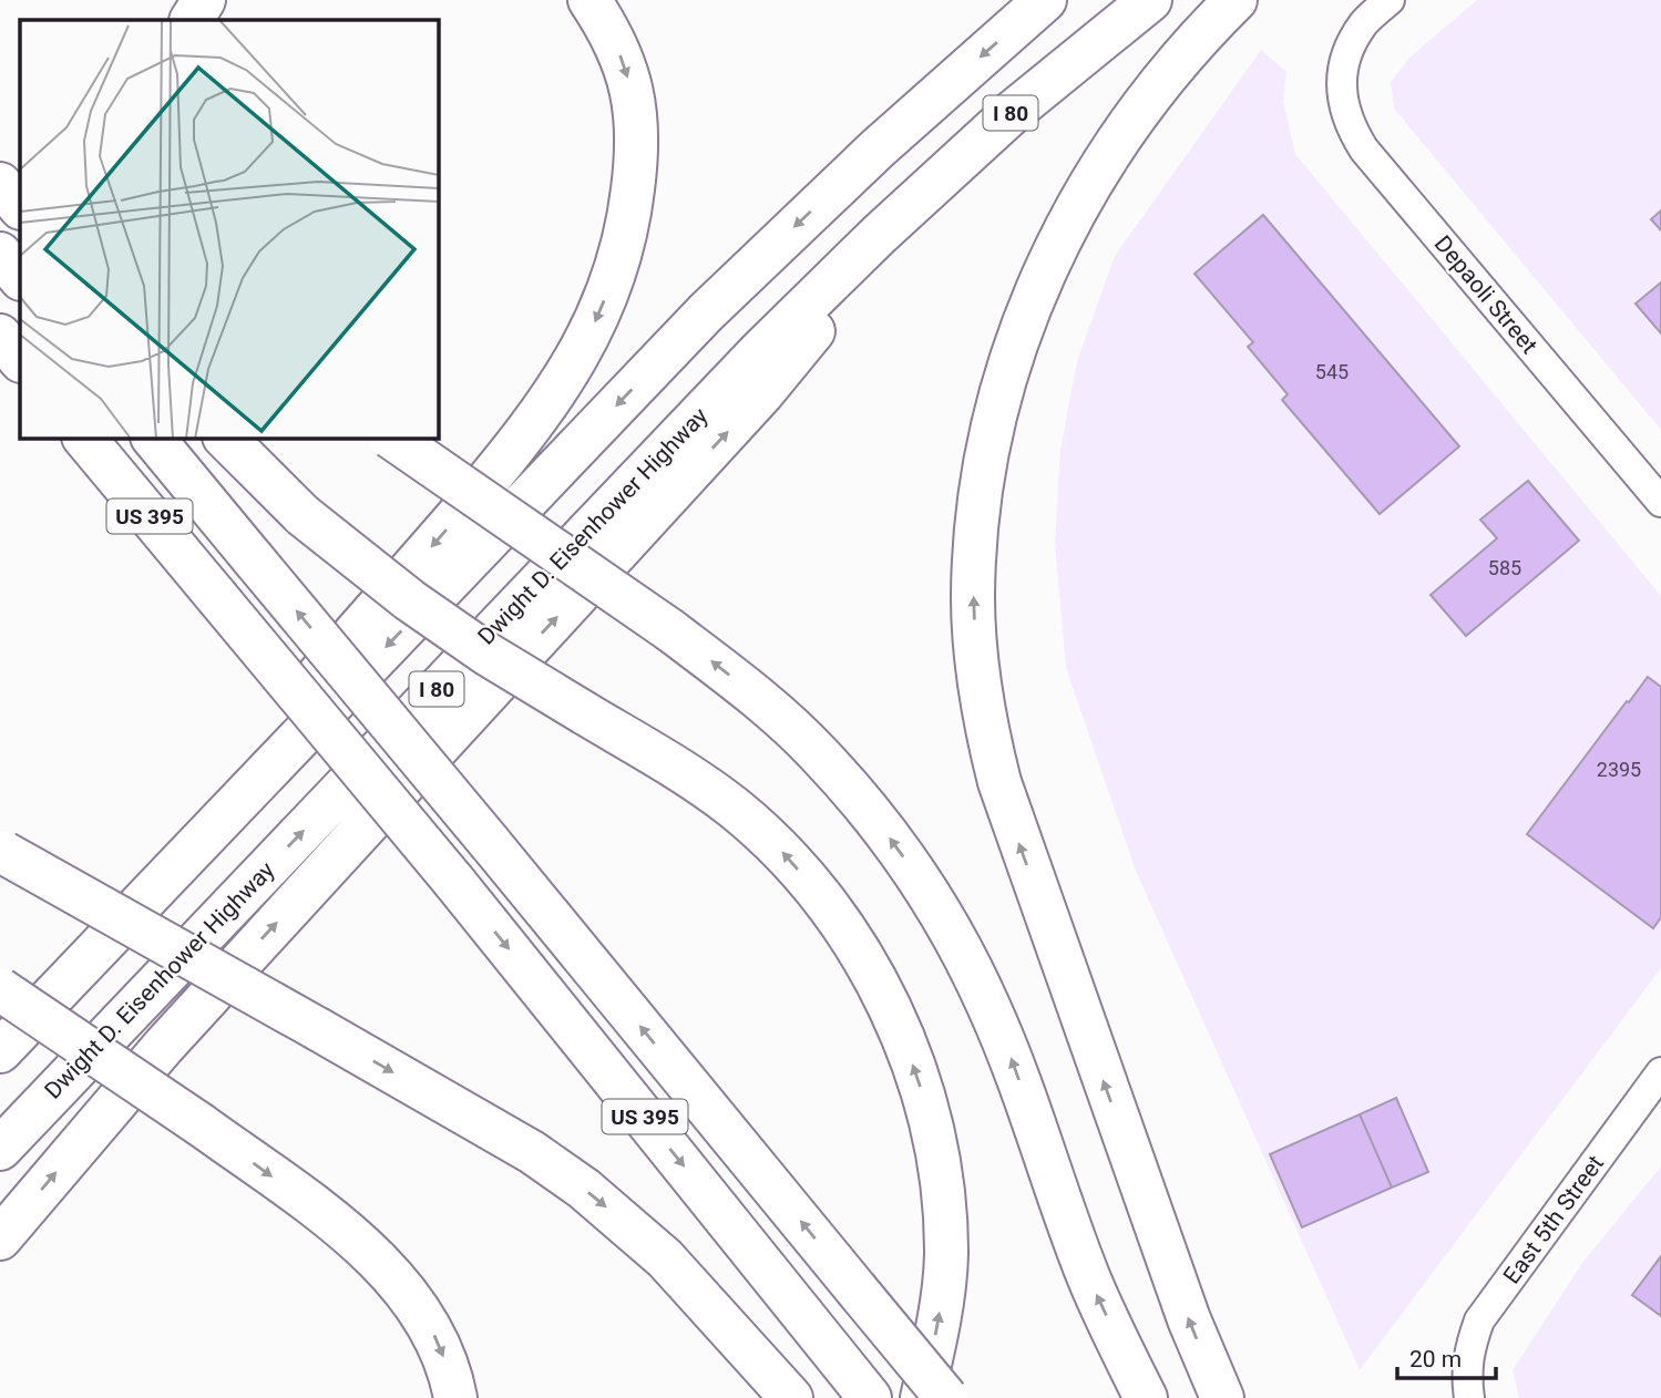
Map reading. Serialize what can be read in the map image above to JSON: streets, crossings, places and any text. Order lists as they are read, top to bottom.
{
  "streets": {
    "highway": ["I 80", "US 395", "Dwight D. Eisenhower Highway"],
    "street": ["Depaoli Street", "East 5th Street"]
  },
  "house_numbers": ["545", "585", "2395"],
  "scale_bar": "20 m"
}
